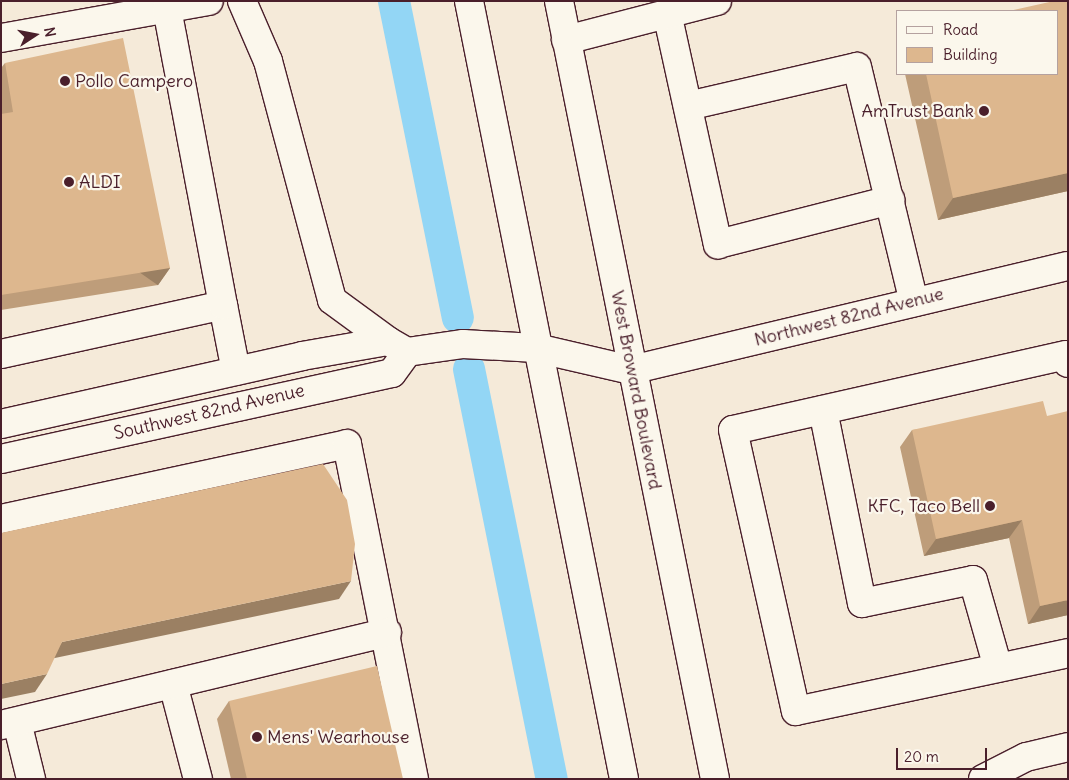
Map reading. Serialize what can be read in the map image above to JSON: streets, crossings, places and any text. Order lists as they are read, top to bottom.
{
  "streets": {
    "main road": ["Northwest 82nd Avenue", "West Broward Boulevard", "Southwest 82nd Avenue"]
  },
  "crossings": [
    ["Northwest 82nd Avenue", "West Broward Boulevard"],
    ["Northwest 82nd Avenue", "Southwest 82nd Avenue"],
    ["West Broward Boulevard", "Southwest 82nd Avenue"]
  ],
  "places": [
    "Pollo Campero",
    "AmTrust Bank",
    "ALDI",
    "KFC, Taco Bell",
    "Mens' Wearhouse"
  ],
  "legend": ["Road", "Building"],
  "scale_bar": "20 m",
  "north": "right"
}
